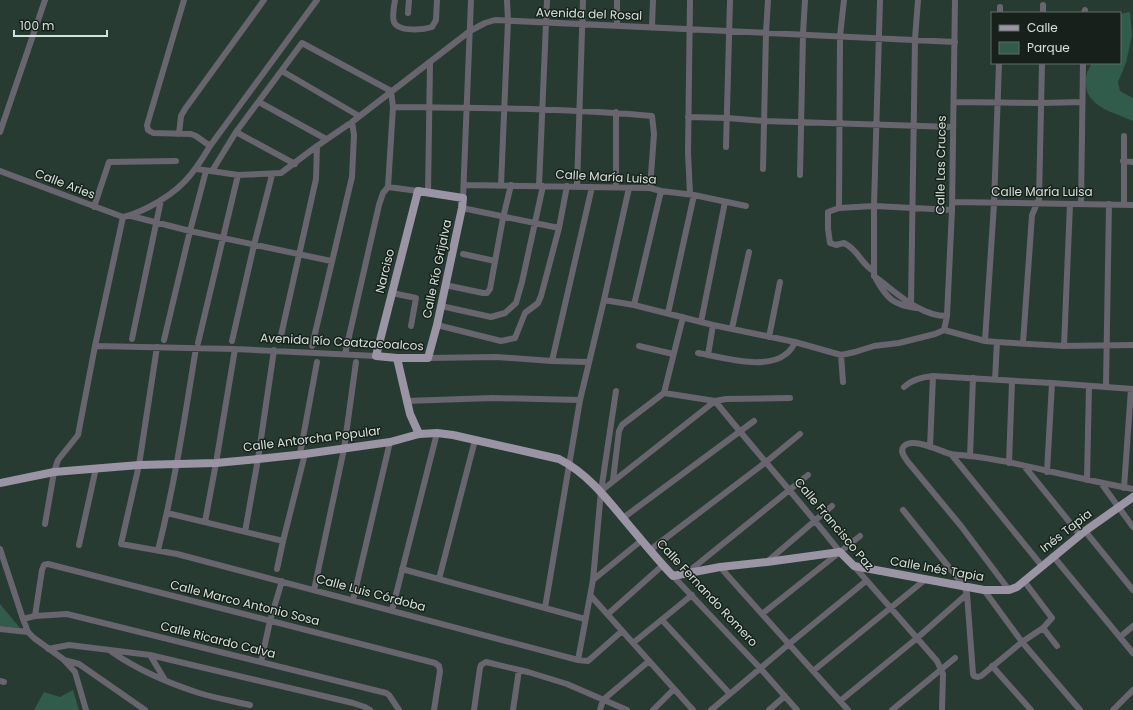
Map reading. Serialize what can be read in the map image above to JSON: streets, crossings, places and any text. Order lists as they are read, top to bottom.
{
  "streets": {
    "main road": [
      "Calle Río Grijalva",
      "Narciso",
      "Avenida Río Coatzacoalcos",
      "Calle Antorcha Popular",
      "Calle Francisco Paz",
      "Inés Tapia",
      "Calle Inés Tapia",
      "Calle Fernando Romero"
    ],
    "street": [
      "Avenida del Rosal",
      "Calle Las Cruces",
      "Calle María Luisa",
      "Calle Aries",
      "Calle Luis Córdoba",
      "Calle Marco Antonio Sosa",
      "Calle Ricardo Calva"
    ]
  },
  "crossings": [
    ["Avenida del Rosal", "Calle Las Cruces"],
    ["Avenida del Rosal", "Calle Río Grijalva"],
    ["Calle Las Cruces", "Calle María Luisa"],
    ["Calle María Luisa", "Calle Río Grijalva"],
    ["Calle Río Grijalva", "Avenida Río Coatzacoalcos"],
    ["Narciso", "Avenida Río Coatzacoalcos"],
    ["Calle Antorcha Popular", "Calle Luis Córdoba"],
    ["Calle Antorcha Popular", "Calle Fernando Romero"],
    ["Calle Francisco Paz", "Calle Inés Tapia"],
    ["Inés Tapia", "Calle Inés Tapia"],
    ["Calle Marco Antonio Sosa", "Calle Ricardo Calva"]
  ],
  "legend": ["Calle", "Parque"],
  "scale_bar": "100 m"
}
